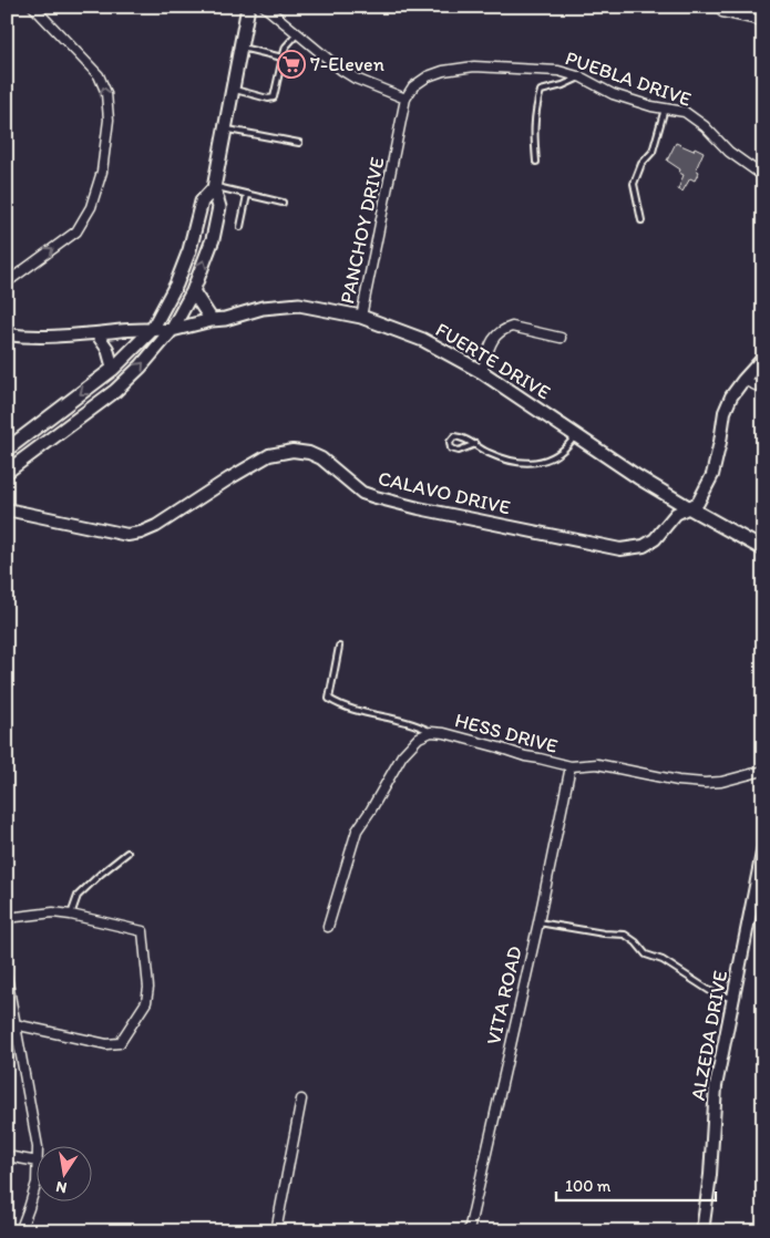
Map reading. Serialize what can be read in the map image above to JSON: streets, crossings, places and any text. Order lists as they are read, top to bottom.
{
  "streets": {
    "main road": ["FUERTE DRIVE"],
    "street": [
      "PUEBLA DRIVE",
      "PANCHOY DRIVE",
      "CALAVO DRIVE",
      "HESS DRIVE",
      "VITA ROAD",
      "ALZEDA DRIVE"
    ]
  },
  "crossings": [
    ["PUEBLA DRIVE", "PANCHOY DRIVE"],
    ["PANCHOY DRIVE", "FUERTE DRIVE"],
    ["FUERTE DRIVE", "CALAVO DRIVE"],
    ["HESS DRIVE", "VITA ROAD"]
  ],
  "places": {
    "supermarket": ["7-Eleven"]
  },
  "scale_bar": "100 m",
  "north": "bottom"
}
